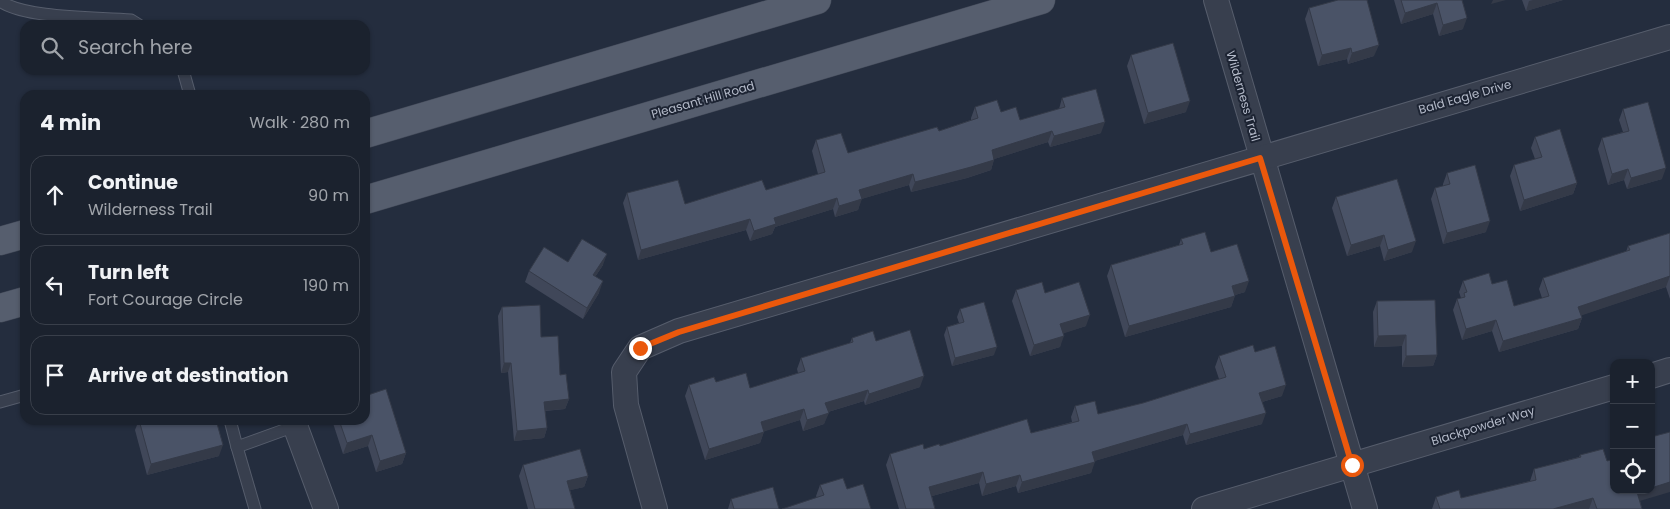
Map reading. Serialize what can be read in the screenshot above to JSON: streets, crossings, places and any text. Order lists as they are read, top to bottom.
{
  "streets": {
    "main road": ["Pleasant Hill Road"],
    "street": ["Wilderness Trail", "Bald Eagle Drive", "Blackpowder Way"]
  },
  "crossings": [
    ["Wilderness Trail", "Bald Eagle Drive"],
    ["Wilderness Trail", "Blackpowder Way"]
  ],
  "page": {
    "search": "Search here",
    "heading": ["4 min", "Walk · 280 m"],
    "list": [
      ["Continue", "Wilderness Trail", "90 m"],
      ["Turn left", "Fort Courage Circle", "190 m"],
      "Arrive at destination"
    ],
    "map_buttons": ["+", "−"]
  }
}
